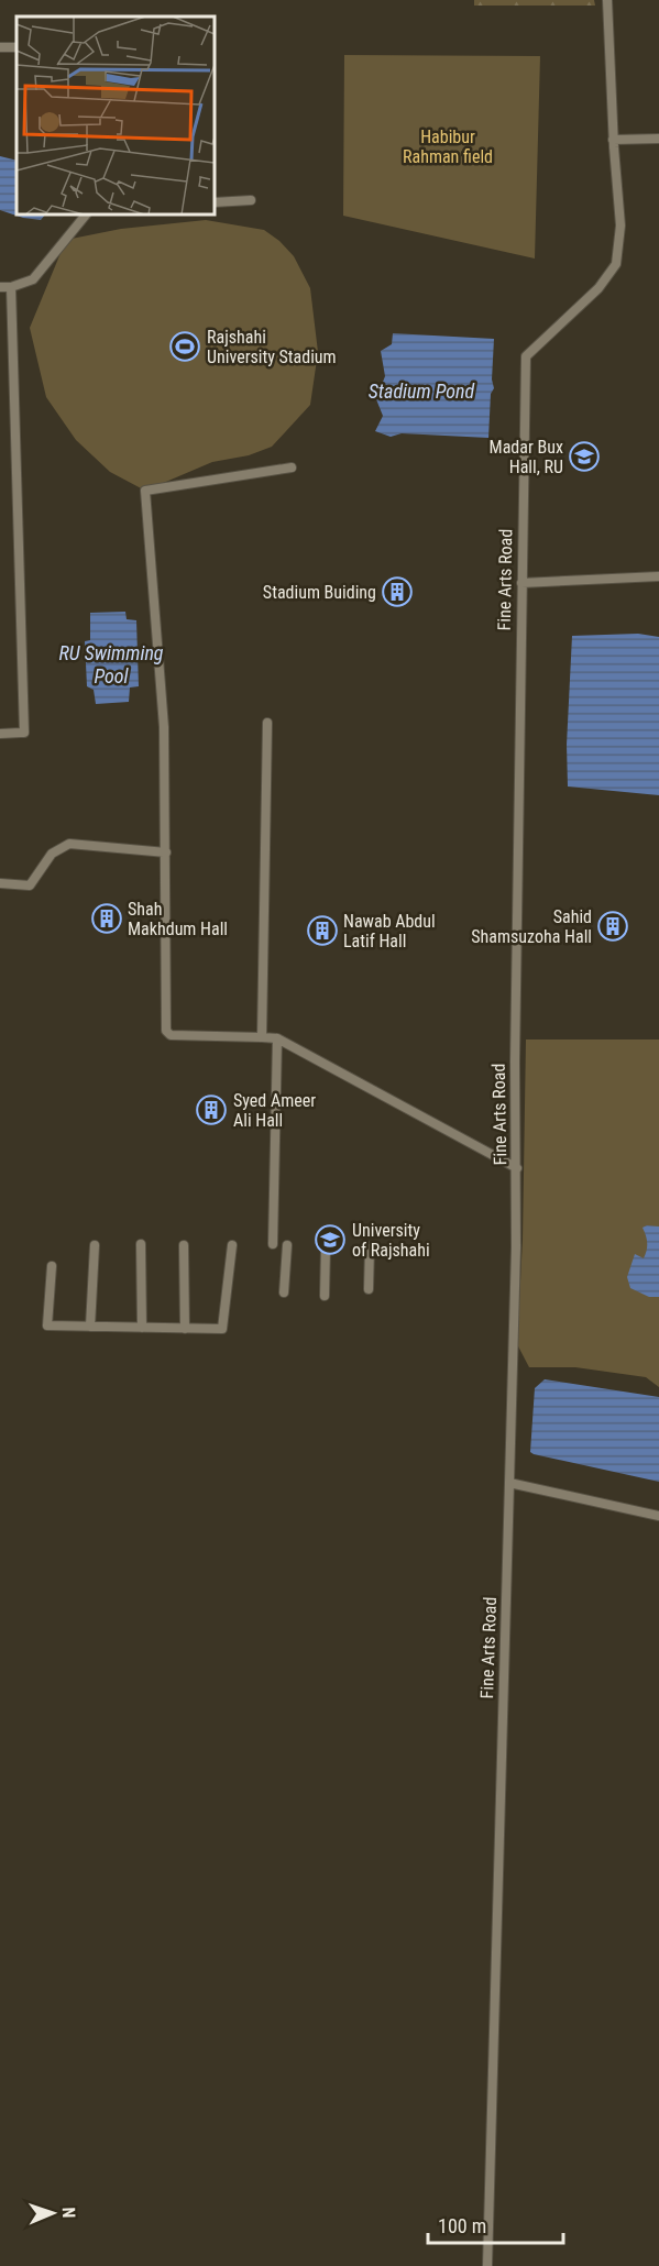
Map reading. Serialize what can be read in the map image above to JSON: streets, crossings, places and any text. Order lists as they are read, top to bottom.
{
  "streets": {
    "street": ["Fine Arts Road"]
  },
  "water": ["Stadium Pond", "RU Swimming Pool"],
  "parks": ["Habibur Rahman field"],
  "places": {
    "sports": ["Rajshahi University Stadium"],
    "school or university": ["Madar Bux Hall, RU", "University of Rajshahi"],
    "building": [
      "Stadium Buiding",
      "Shah Makhdum Hall",
      "Sahid Shamsuzoha Hall",
      "Nawab Abdul Latif Hall",
      "Syed Ameer Ali Hall"
    ]
  },
  "scale_bar": "100 m",
  "north": "right"
}
